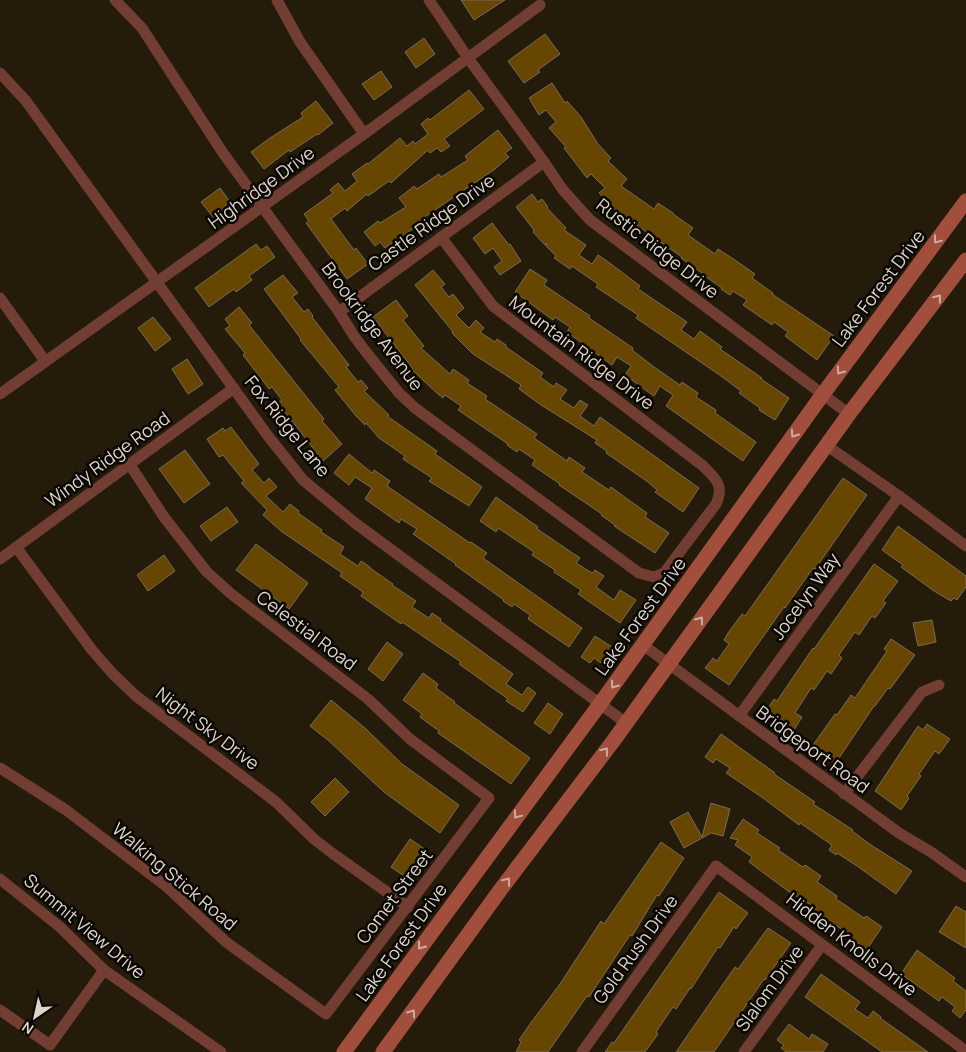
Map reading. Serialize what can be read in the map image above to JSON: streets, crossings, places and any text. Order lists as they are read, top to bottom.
{
  "streets": {
    "main road": ["Lake Forest Drive"],
    "street": [
      "Highridge Drive",
      "Castle Ridge Drive",
      "Rustic Ridge Drive",
      "Brookridge Avenue",
      "Mountain Ridge Drive",
      "Fox Ridge Lane",
      "Windy Ridge Road",
      "Jocelyn Way",
      "Celestial Road",
      "Night Sky Drive",
      "Bridgeport Road",
      "Walking Stick Road",
      "Comet Street",
      "Summit View Drive",
      "Hidden Knolls Drive",
      "Gold Rush Drive",
      "Slalom Drive"
    ]
  },
  "crossings": [
    ["Highridge Drive", "Rustic Ridge Drive"],
    ["Highridge Drive", "Brookridge Avenue"],
    ["Highridge Drive", "Fox Ridge Lane"],
    ["Castle Ridge Drive", "Rustic Ridge Drive"],
    ["Castle Ridge Drive", "Brookridge Avenue"],
    ["Castle Ridge Drive", "Mountain Ridge Drive"],
    ["Rustic Ridge Drive", "Lake Forest Drive"],
    ["Lake Forest Drive", "Fox Ridge Lane"],
    ["Lake Forest Drive", "Bridgeport Road"],
    ["Brookridge Avenue", "Mountain Ridge Drive"],
    ["Fox Ridge Lane", "Windy Ridge Road"],
    ["Windy Ridge Road", "Celestial Road"],
    ["Windy Ridge Road", "Night Sky Drive"],
    ["Jocelyn Way", "Bridgeport Road"],
    ["Celestial Road", "Comet Street"],
    ["Night Sky Drive", "Comet Street"],
    ["Walking Stick Road", "Comet Street"],
    ["Hidden Knolls Drive", "Gold Rush Drive"],
    ["Hidden Knolls Drive", "Slalom Drive"]
  ],
  "north": "bottom left"
}
